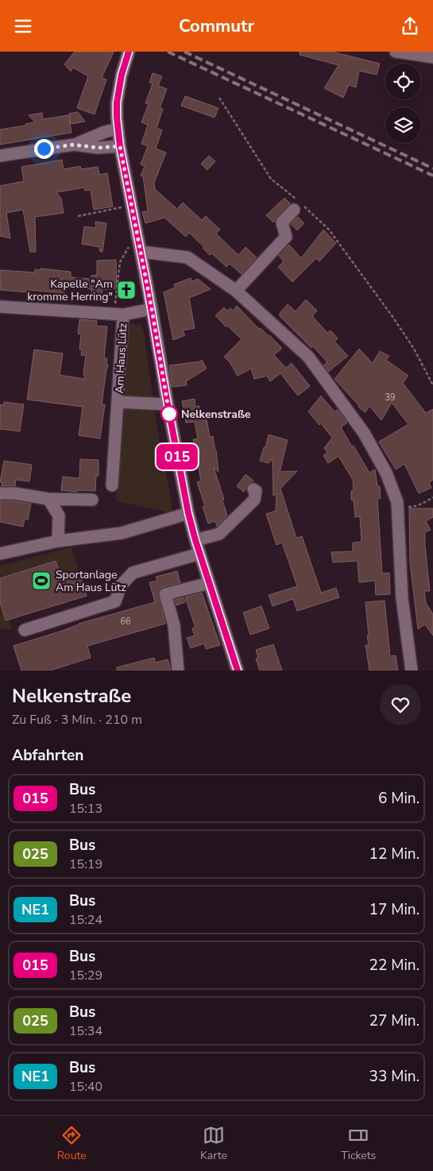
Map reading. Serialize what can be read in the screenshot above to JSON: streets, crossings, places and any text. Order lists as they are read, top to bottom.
{
  "streets": {
    "street": ["Am Haus Lütz"]
  },
  "places": {
    "church": ["Kapelle \"Am kromme Herring\""],
    "other": ["Nelkenstraße"],
    "sports": ["Sportanlage Am Haus Lütz"]
  },
  "lines": ["bus line 015"],
  "house_numbers": ["39", "66"],
  "page": {
    "header": "Commutr",
    "on_map": "015",
    "heading": [
      ["Nelkenstraße", "Zu Fuß · 3 Min. · 210 m"],
      "Abfahrten"
    ],
    "list": [
      {
        "mark": "015",
        "name": "Bus",
        "note": "15:13",
        "value": "6 Min."
      },
      {
        "mark": "025",
        "name": "Bus",
        "note": "15:19",
        "value": "12 Min."
      },
      {
        "mark": "NE1",
        "name": "Bus",
        "note": "15:24",
        "value": "17 Min."
      },
      {
        "mark": "015",
        "name": "Bus",
        "note": "15:29",
        "value": "22 Min."
      },
      {
        "mark": "025",
        "name": "Bus",
        "note": "15:34",
        "value": "27 Min."
      },
      {
        "mark": "NE1",
        "name": "Bus",
        "note": "15:40",
        "value": "33 Min."
      }
    ],
    "tabs": ["Route", "Karte", "Tickets"]
  }
}
